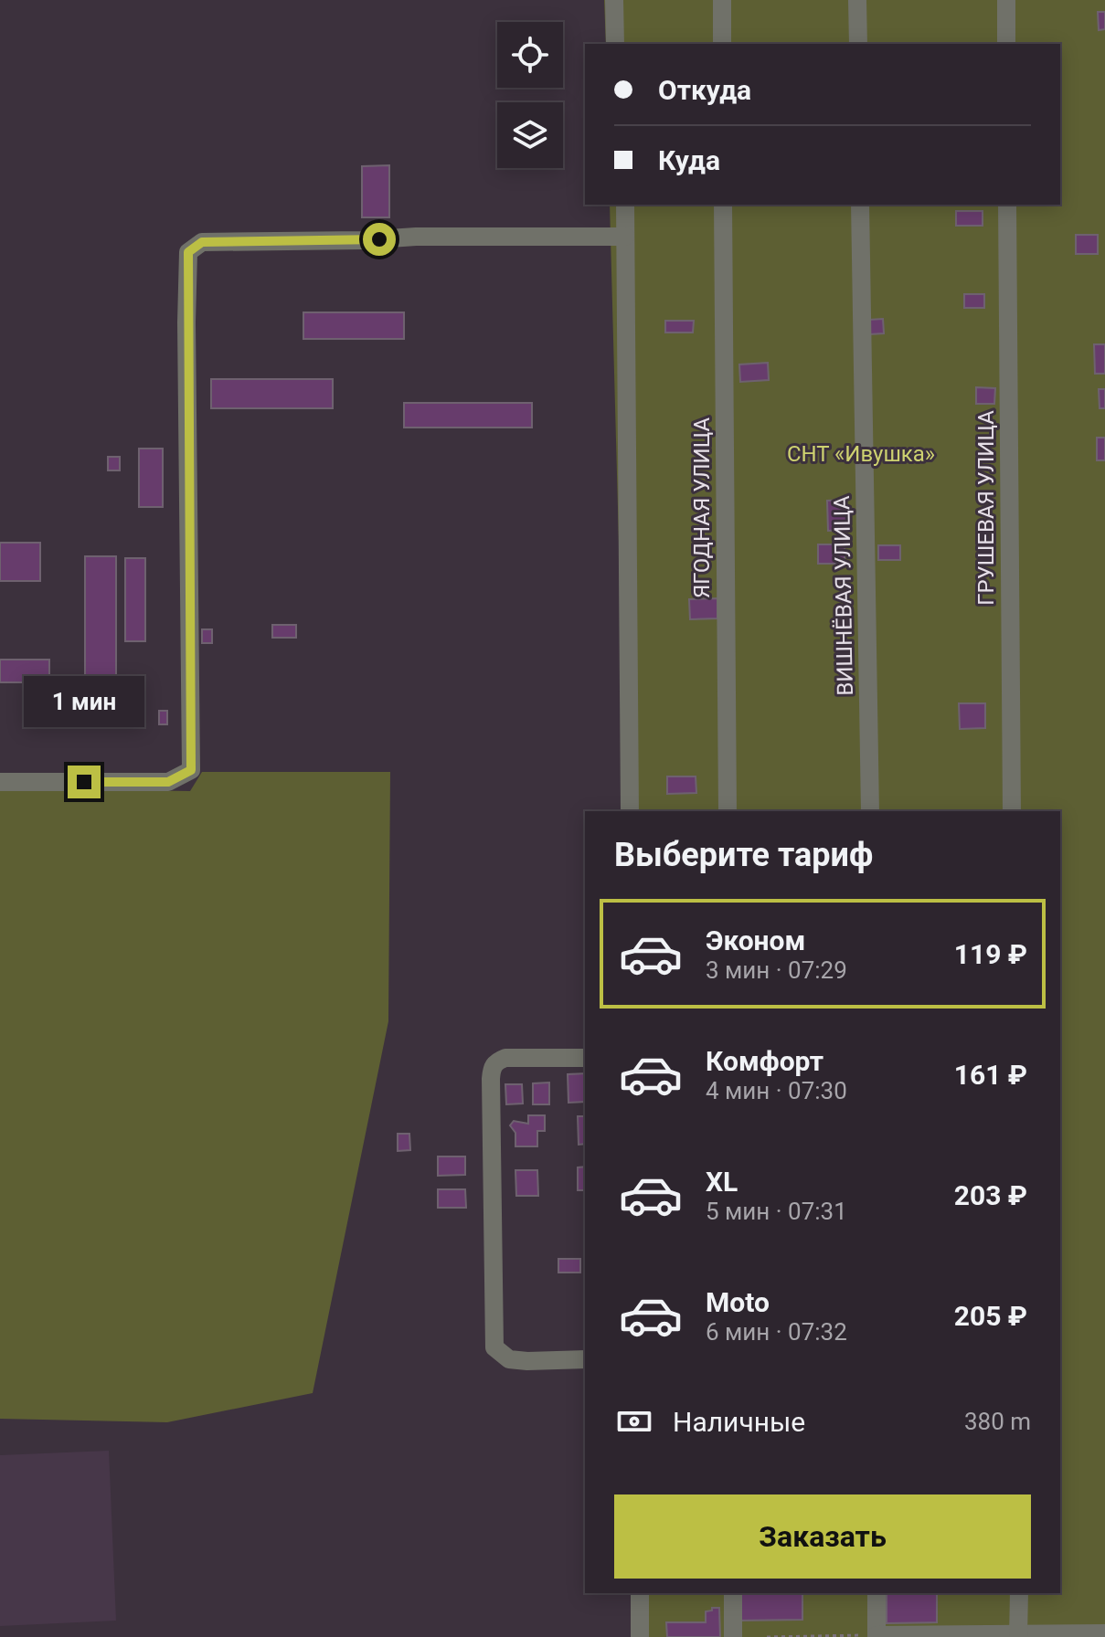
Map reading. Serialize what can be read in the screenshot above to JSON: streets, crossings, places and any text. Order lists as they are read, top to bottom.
{
  "streets": {
    "street": ["ЯГОДНАЯ УЛИЦА", "ГРУШЕВАЯ УЛИЦА", "ВИШНЁВАЯ УЛИЦА"]
  },
  "parks": ["СНТ «Ивушка»"],
  "page": {
    "banner": ["Откуда", "Куда"],
    "bubble": "1 мин",
    "heading": "Выберите тариф",
    "list": [
      {
        "name": "Эконом",
        "note": "3 мин · 07:29",
        "value": "119 ₽"
      },
      {
        "name": "Комфорт",
        "note": "4 мин · 07:30",
        "value": "161 ₽"
      },
      {
        "name": "XL",
        "note": "5 мин · 07:31",
        "value": "203 ₽"
      },
      {
        "name": "Moto",
        "note": "6 мин · 07:32",
        "value": "205 ₽"
      }
    ],
    "pay": ["Наличные", "380 m"],
    "buttons": "Заказать"
  }
}
